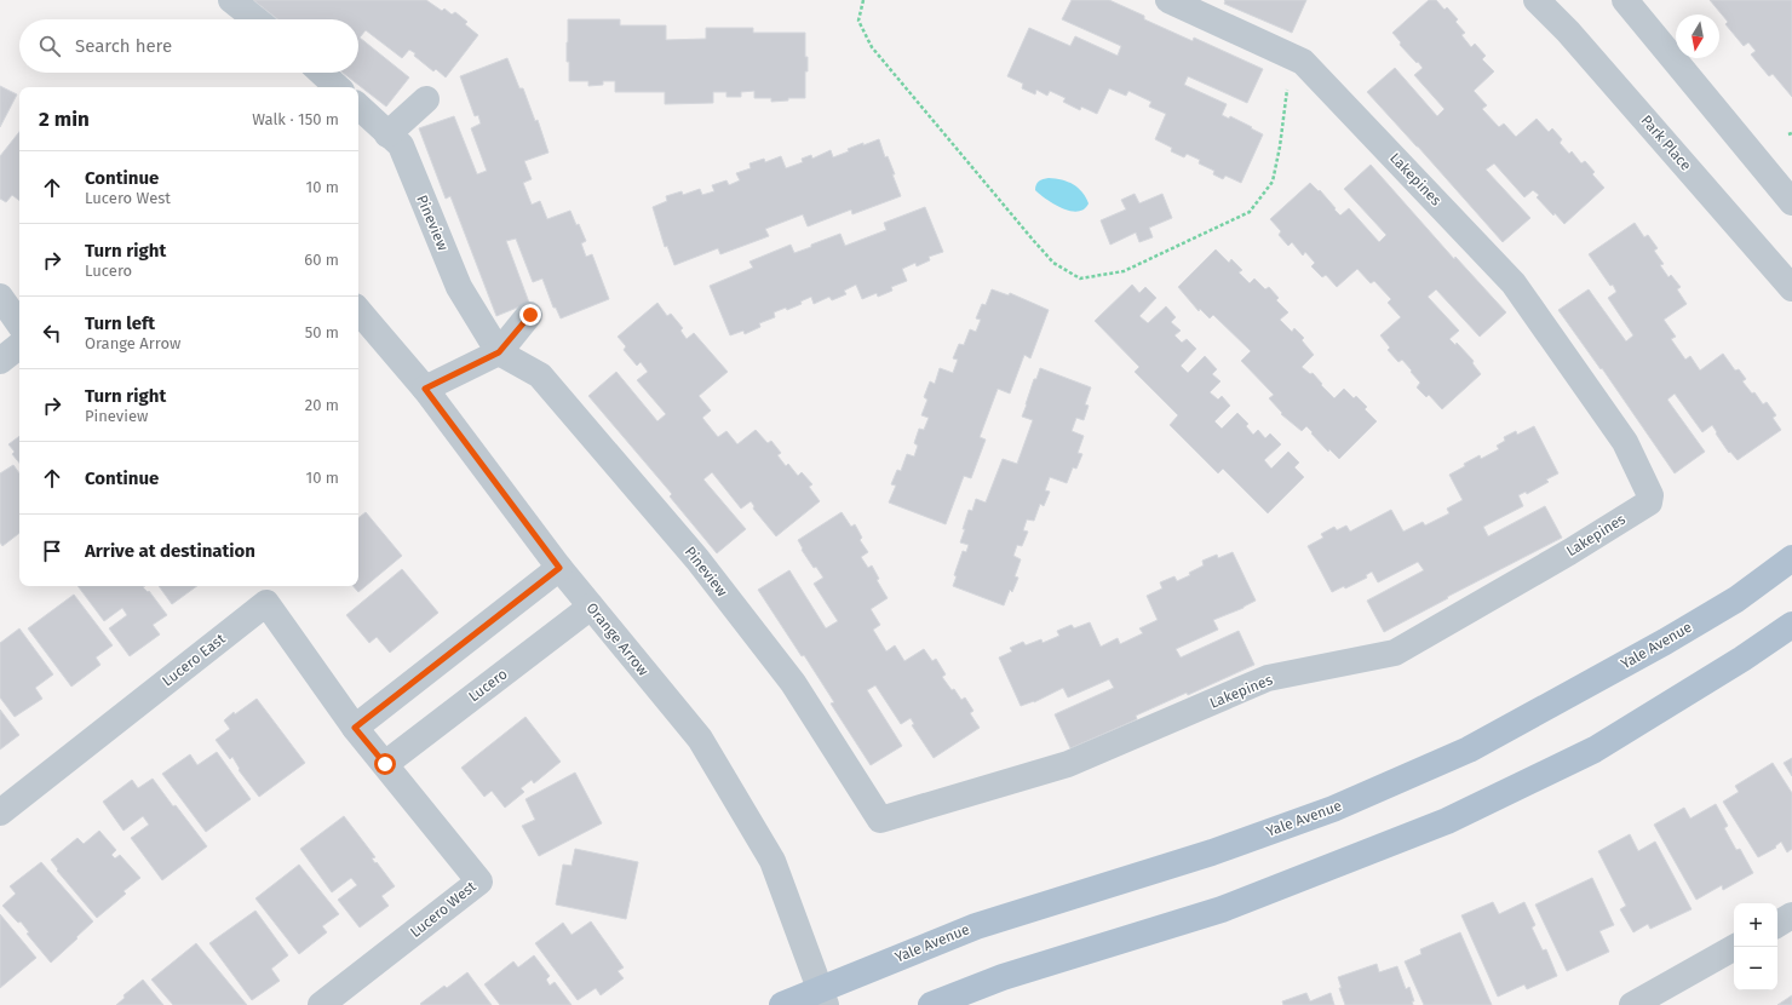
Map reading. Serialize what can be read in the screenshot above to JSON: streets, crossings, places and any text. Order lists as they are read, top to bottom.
{
  "streets": {
    "main road": ["Yale Avenue"],
    "street": [
      "Park Place",
      "Lakepines",
      "Pineview",
      "Orange Arrow",
      "Lucero East",
      "Lucero",
      "Lucero West"
    ]
  },
  "crossings": [
    ["Lakepines", "Pineview"],
    ["Orange Arrow", "Yale Avenue"],
    ["Orange Arrow", "Lucero"],
    ["Lucero East", "Lucero West"],
    ["Lucero", "Lucero West"]
  ],
  "north": "bottom",
  "page": {
    "search": "Search here",
    "heading": ["2 min", "Walk · 150 m"],
    "list": [
      ["Continue", "Lucero West", "10 m"],
      ["Turn right", "Lucero", "60 m"],
      ["Turn left", "Orange Arrow", "50 m"],
      ["Turn right", "Pineview", "20 m"],
      ["Continue", "10 m"],
      "Arrive at destination"
    ],
    "map_buttons": ["+", "−"]
  }
}
